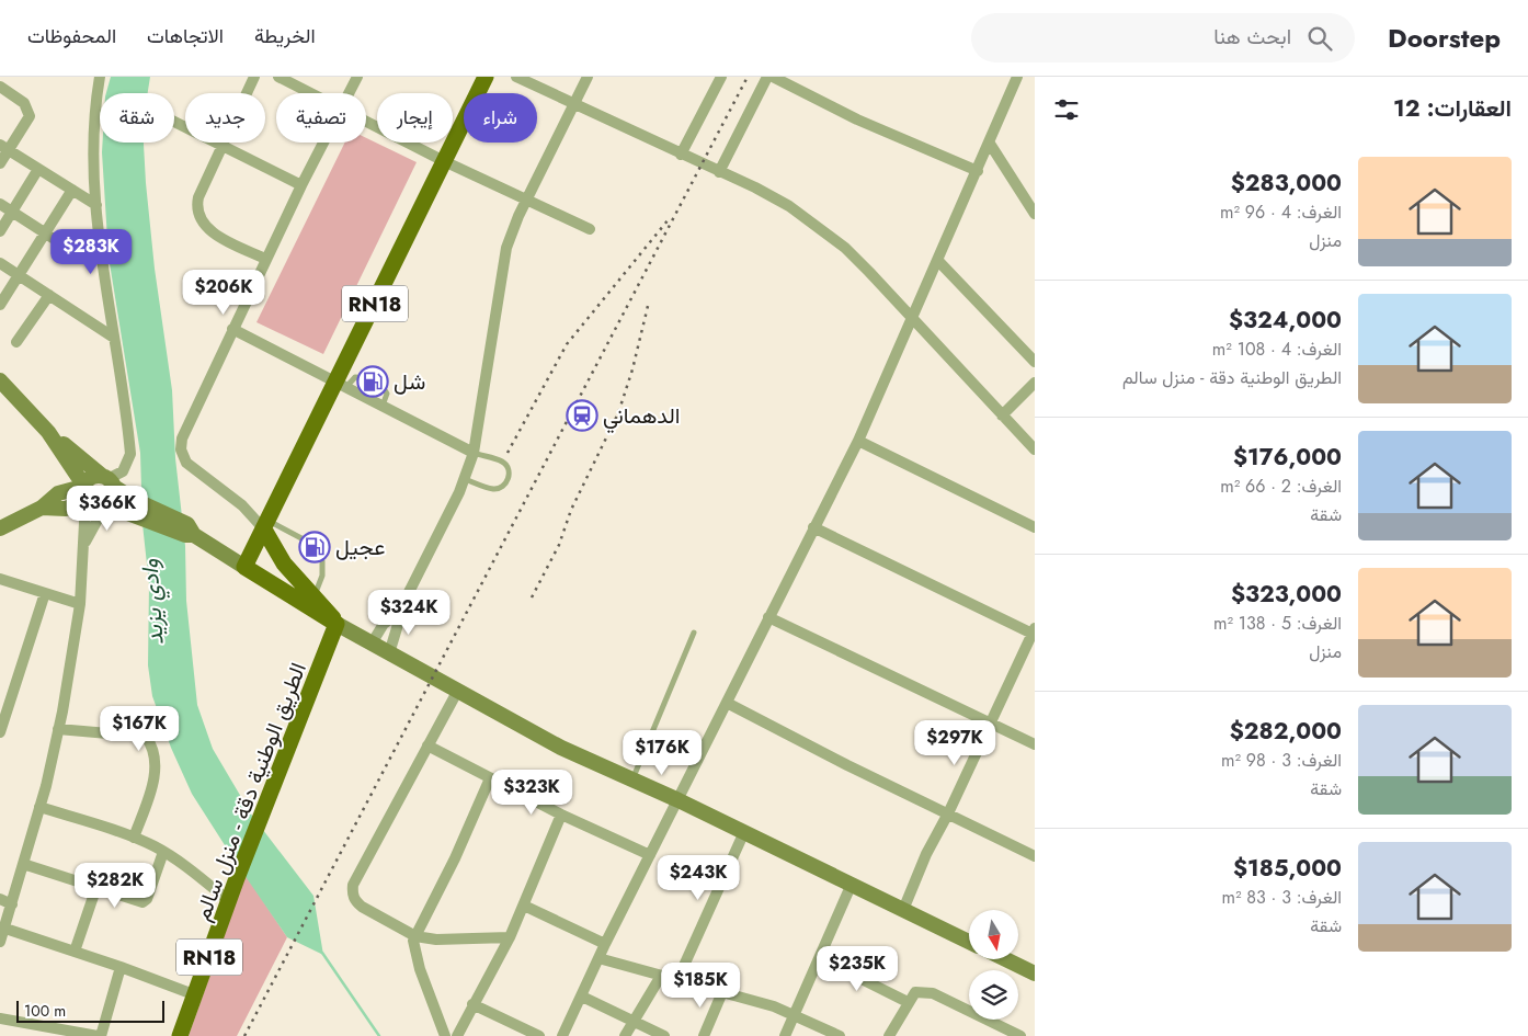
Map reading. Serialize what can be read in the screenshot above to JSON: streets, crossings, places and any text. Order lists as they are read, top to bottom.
{
  "streets": {
    "main road": ["RN18", "الطريق الوطنية دقة - منزل سالم"]
  },
  "water": ["وادي يزيد"],
  "places": {
    "fuel station": ["شل", "عجيل"],
    "station": ["الدهماني"]
  },
  "scale_bar": "100 m",
  "north": "bottom",
  "page": {
    "header": "Doorstep",
    "search": "ابحث هنا",
    "nav": ["الخريطة", "الاتجاهات", "المحفوظات"],
    "heading": "العقارات: 12",
    "chip": [
      "شراء",
      "إيجار",
      "تصفية",
      "جديد",
      "شقة"
    ],
    "list": [
      {
        "name": "$283,000",
        "note": "الغرف: 4 · 96 m² · منزل"
      },
      {
        "name": "$324,000",
        "note": "الغرف: 4 · 108 m² · الطريق الوطنية دقة - منزل سالم"
      },
      {
        "name": "$176,000",
        "note": "الغرف: 2 · 66 m² · شقة"
      },
      {
        "name": "$323,000",
        "note": "الغرف: 5 · 138 m² · منزل"
      },
      {
        "name": "$282,000",
        "note": "الغرف: 3 · 98 m² · شقة"
      },
      {
        "name": "$185,000",
        "note": "الغرف: 3 · 83 m² · شقة"
      }
    ],
    "price": [
      "$283K",
      "$206K",
      "$366K",
      "$324K",
      "$167K",
      "$297K",
      "$176K",
      "$323K",
      "$243K",
      "$282K",
      "$235K",
      "$185K"
    ],
    "scale": "100 m"
  }
}
